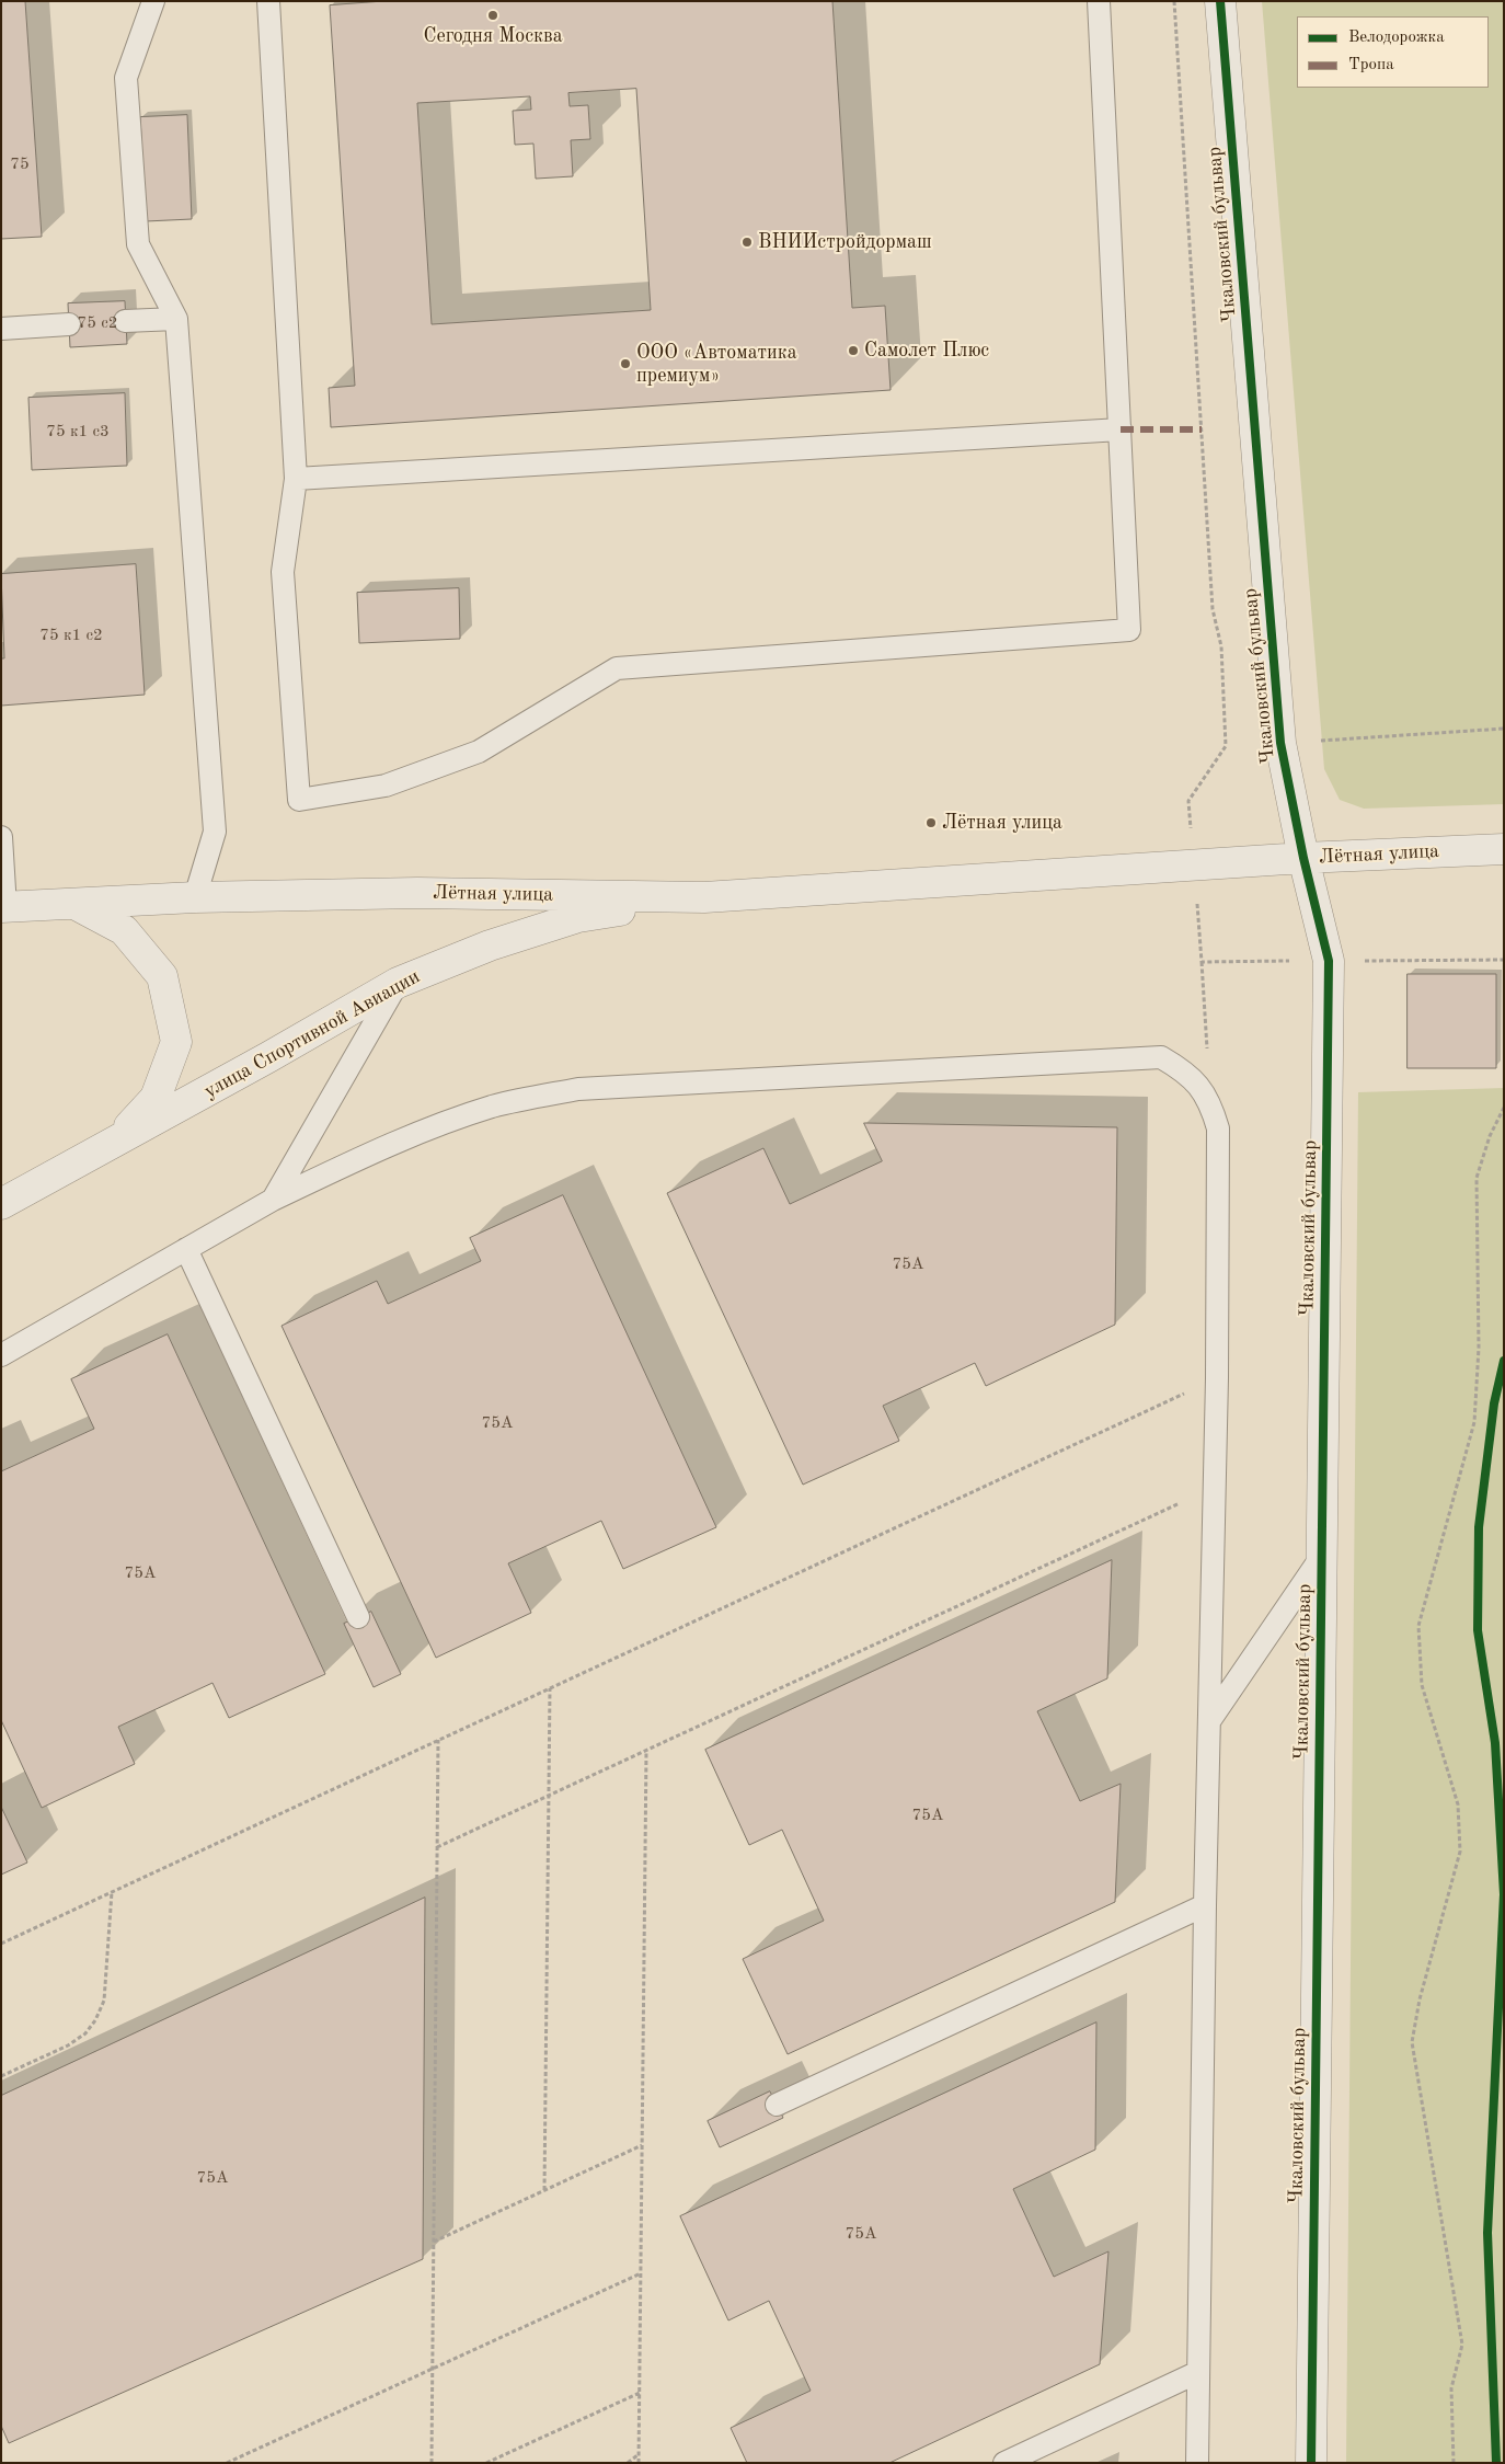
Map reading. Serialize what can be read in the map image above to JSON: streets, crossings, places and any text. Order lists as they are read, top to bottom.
{
  "streets": {
    "street": ["Чкаловский бульвар", "Лётная улица", "улица Спортивной Авиации"]
  },
  "crossings": [
    ["Чкаловский бульвар", "Лётная улица"],
    ["Лётная улица", "улица Спортивной Авиации"]
  ],
  "places": [
    "Сегодня Москва",
    "ВНИИстройдормаш",
    "Самолет Плюс",
    "ООО «Автоматика премиум»",
    "Лётная улица"
  ],
  "house_numbers": [
    "75",
    "75 с2",
    "75 к1 с3",
    "75 к1 с2",
    "75А",
    "75А",
    "75А",
    "75А",
    "75А",
    "75А"
  ],
  "legend": ["Велодорожка", "Тропа"]
}
